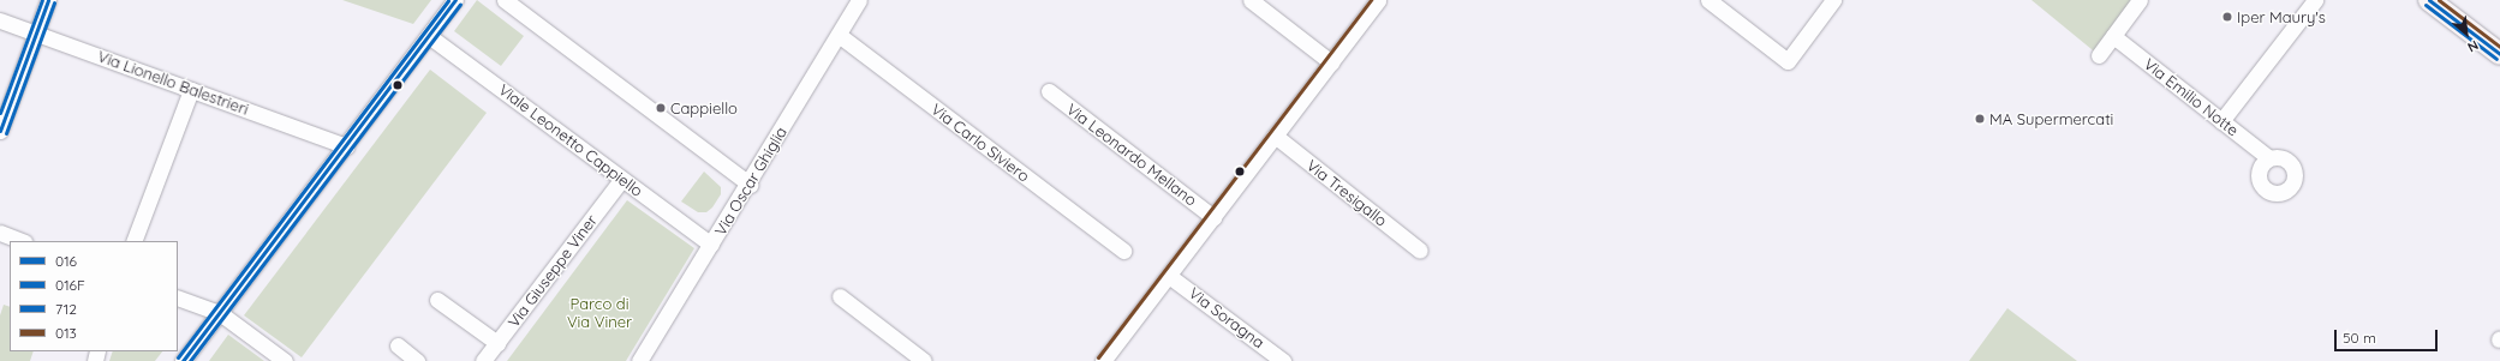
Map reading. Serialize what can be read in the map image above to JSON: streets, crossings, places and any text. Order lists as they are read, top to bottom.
{
  "streets": {
    "street": [
      "Via Lionello Balestrieri",
      "Via Emilio Notte",
      "Viale Leonetto Cappiello",
      "Via Carlo Siviero",
      "Via Leonardo Mellano",
      "Via Oscar Ghiglia",
      "Via Tresigallo",
      "Via Giuseppe Viner",
      "Via Soragna"
    ]
  },
  "crossings": [
    ["Viale Leonetto Cappiello", "Via Oscar Ghiglia"],
    ["Viale Leonetto Cappiello", "Via Giuseppe Viner"],
    ["Via Carlo Siviero", "Via Oscar Ghiglia"]
  ],
  "parks": ["Parco di Via Viner"],
  "places": ["Iper Maury's", "Cappiello", "MA Supermercati"],
  "lines": [
    "transit line 016",
    "transit line 712",
    "transit line 013",
    "transit line 016F"
  ],
  "legend": [
    "016",
    "016F",
    "712",
    "013"
  ],
  "scale_bar": "50 m",
  "north": "bottom right"
}
